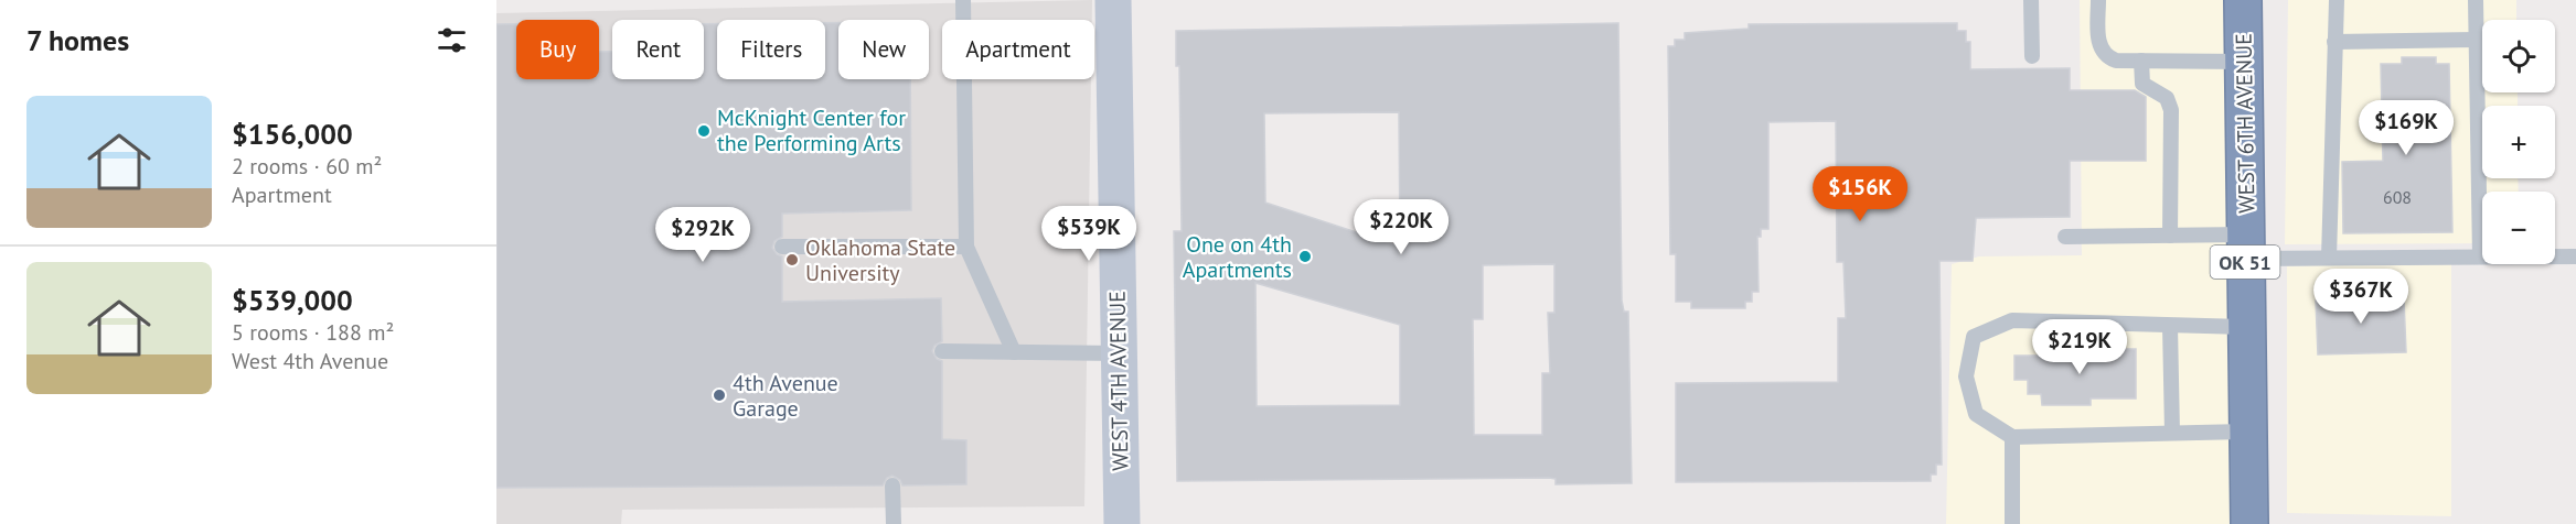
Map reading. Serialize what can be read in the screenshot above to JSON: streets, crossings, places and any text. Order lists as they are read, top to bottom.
{
  "streets": {
    "highway": ["WEST 6TH AVENUE", "OK 51"],
    "street": ["WEST 4TH AVENUE"]
  },
  "places": [
    "McKnight Center for the Performing Arts",
    "One on 4th Apartments",
    "Oklahoma State University",
    "4th Avenue Garage"
  ],
  "house_numbers": ["608"],
  "page": {
    "heading": "7 homes",
    "map_buttons": ["+", "−"],
    "chip": [
      "Buy",
      "Rent",
      "Filters",
      "New",
      "Apartment"
    ],
    "list": [
      {
        "name": "$156,000",
        "note": "2 rooms · 60 m² · Apartment"
      },
      {
        "name": "$539,000",
        "note": "5 rooms · 188 m² · West 4th Avenue"
      }
    ],
    "price": [
      "$169K",
      "$156K",
      "$220K",
      "$539K",
      "$292K",
      "$367K",
      "$219K"
    ]
  }
}
